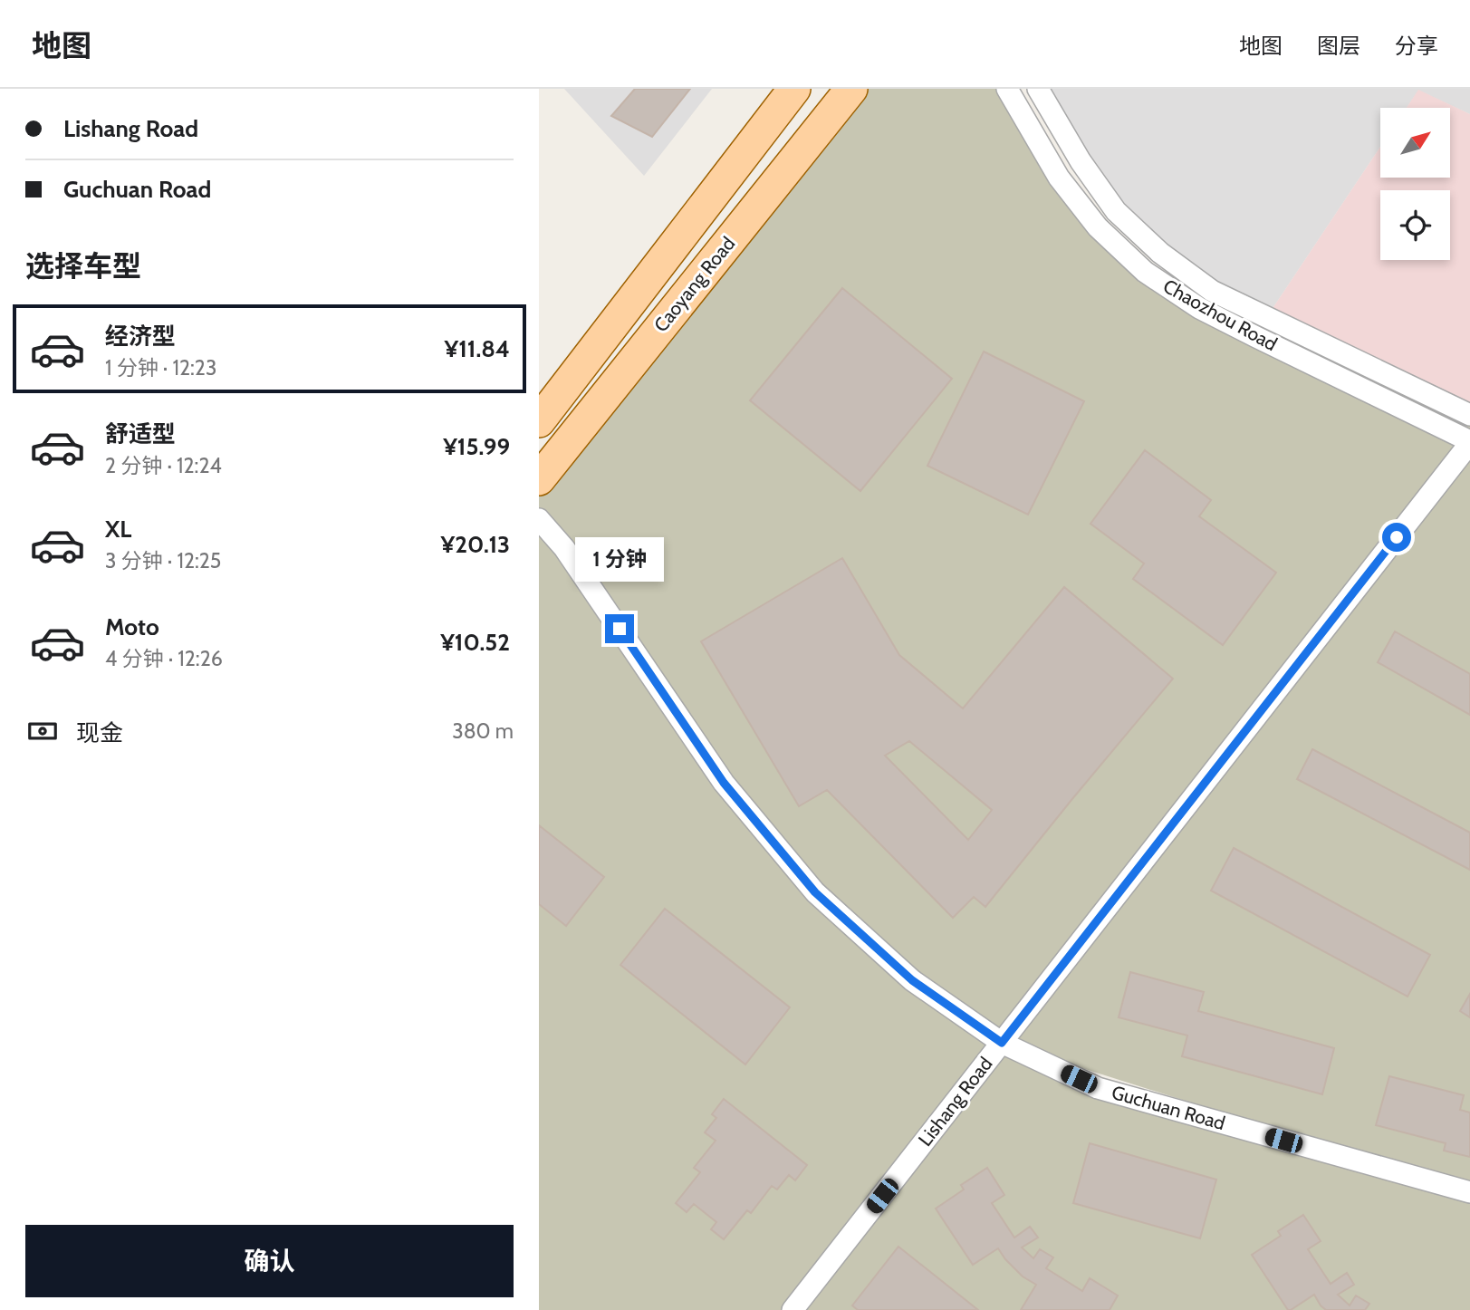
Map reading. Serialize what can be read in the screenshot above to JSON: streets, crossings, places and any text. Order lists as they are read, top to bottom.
{
  "streets": {
    "main road": ["Caoyang Road"],
    "street": ["Chaozhou Road", "Lishang Road", "Guchuan Road"]
  },
  "crossings": [
    ["Chaozhou Road", "Lishang Road"],
    ["Lishang Road", "Guchuan Road"]
  ],
  "north": "top right",
  "page": {
    "header": "地图",
    "nav": ["地图", "图层", "分享"],
    "banner": ["Lishang Road", "Guchuan Road"],
    "heading": "选择车型",
    "list": [
      {
        "name": "经济型",
        "note": "1 分钟 · 12:23",
        "value": "¥11.84"
      },
      {
        "name": "舒适型",
        "note": "2 分钟 · 12:24",
        "value": "¥15.99"
      },
      {
        "name": "XL",
        "note": "3 分钟 · 12:25",
        "value": "¥20.13"
      },
      {
        "name": "Moto",
        "note": "4 分钟 · 12:26",
        "value": "¥10.52"
      }
    ],
    "bubble": "1 分钟",
    "pay": ["现金", "380 m"],
    "buttons": "确认"
  }
}
